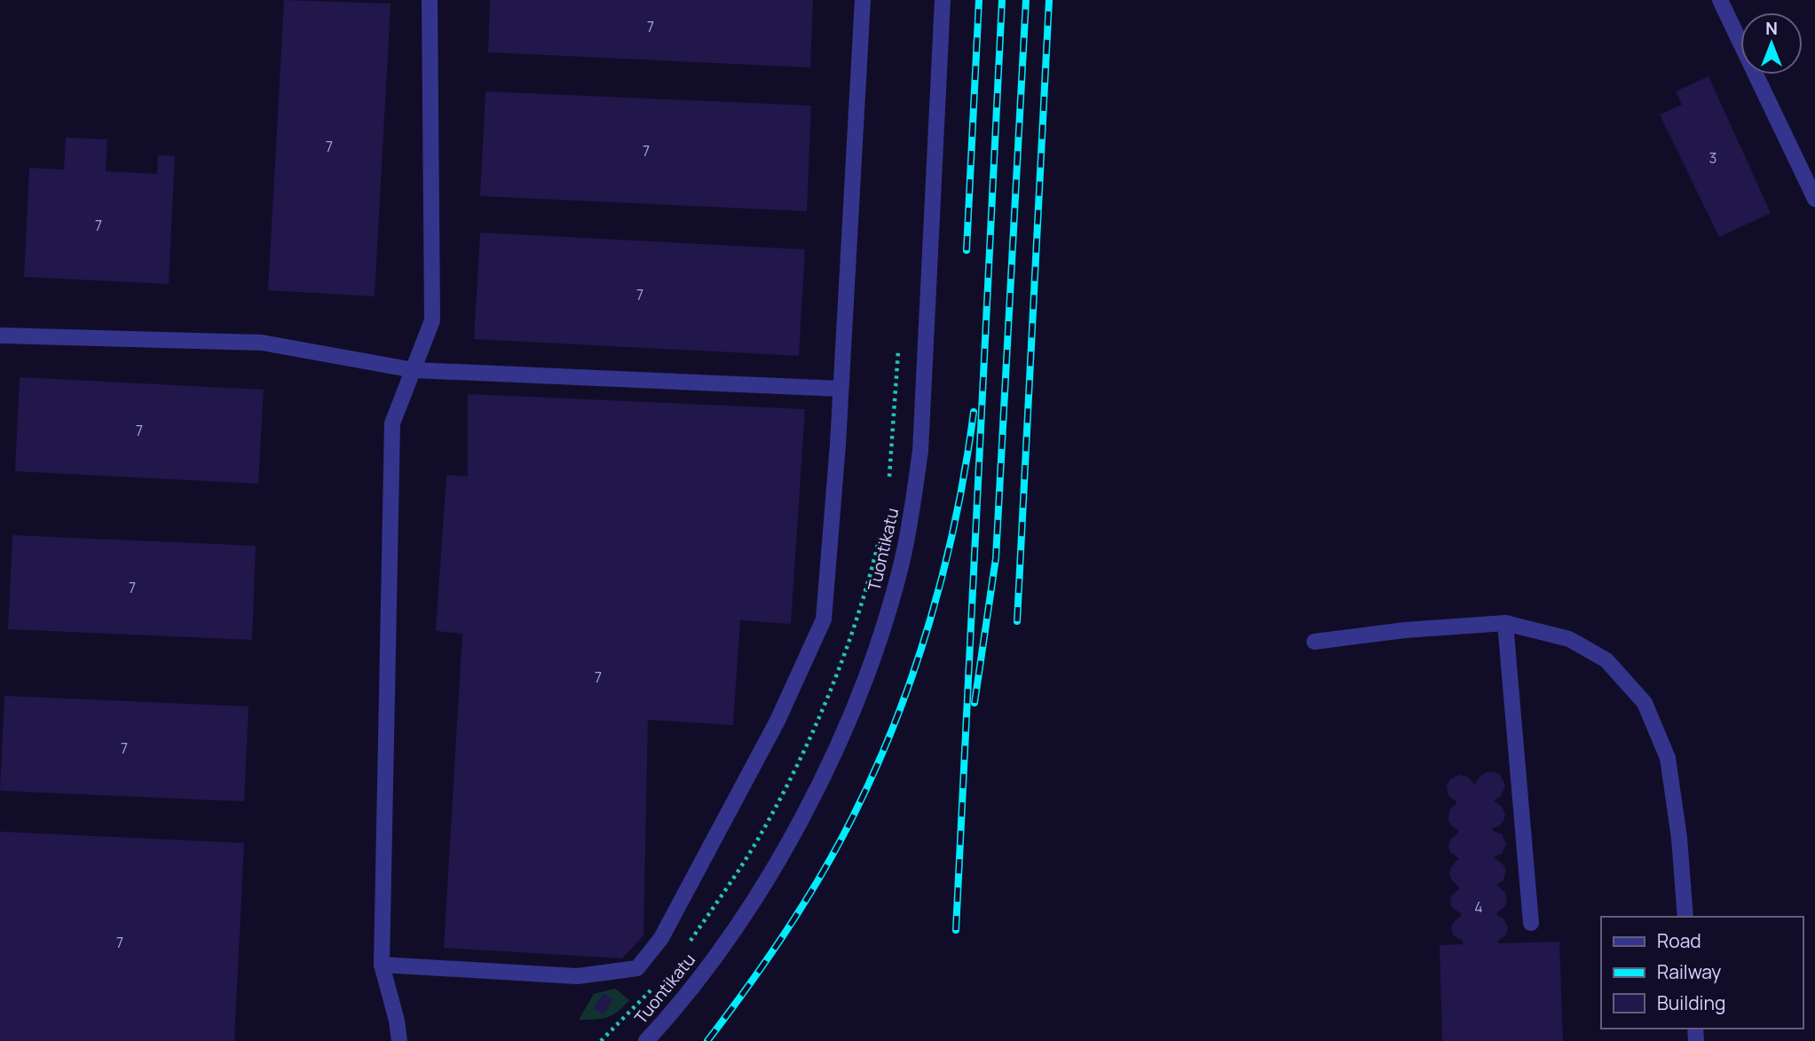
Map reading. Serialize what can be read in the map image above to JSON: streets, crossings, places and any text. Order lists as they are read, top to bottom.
{
  "streets": {
    "street": ["Tuontikatu"]
  },
  "house_numbers": [
    "7",
    "7",
    "7",
    "3",
    "7",
    "7",
    "7",
    "7",
    "7",
    "7",
    "4",
    "7"
  ],
  "legend": ["Road", "Railway", "Building"],
  "north": "top"
}
